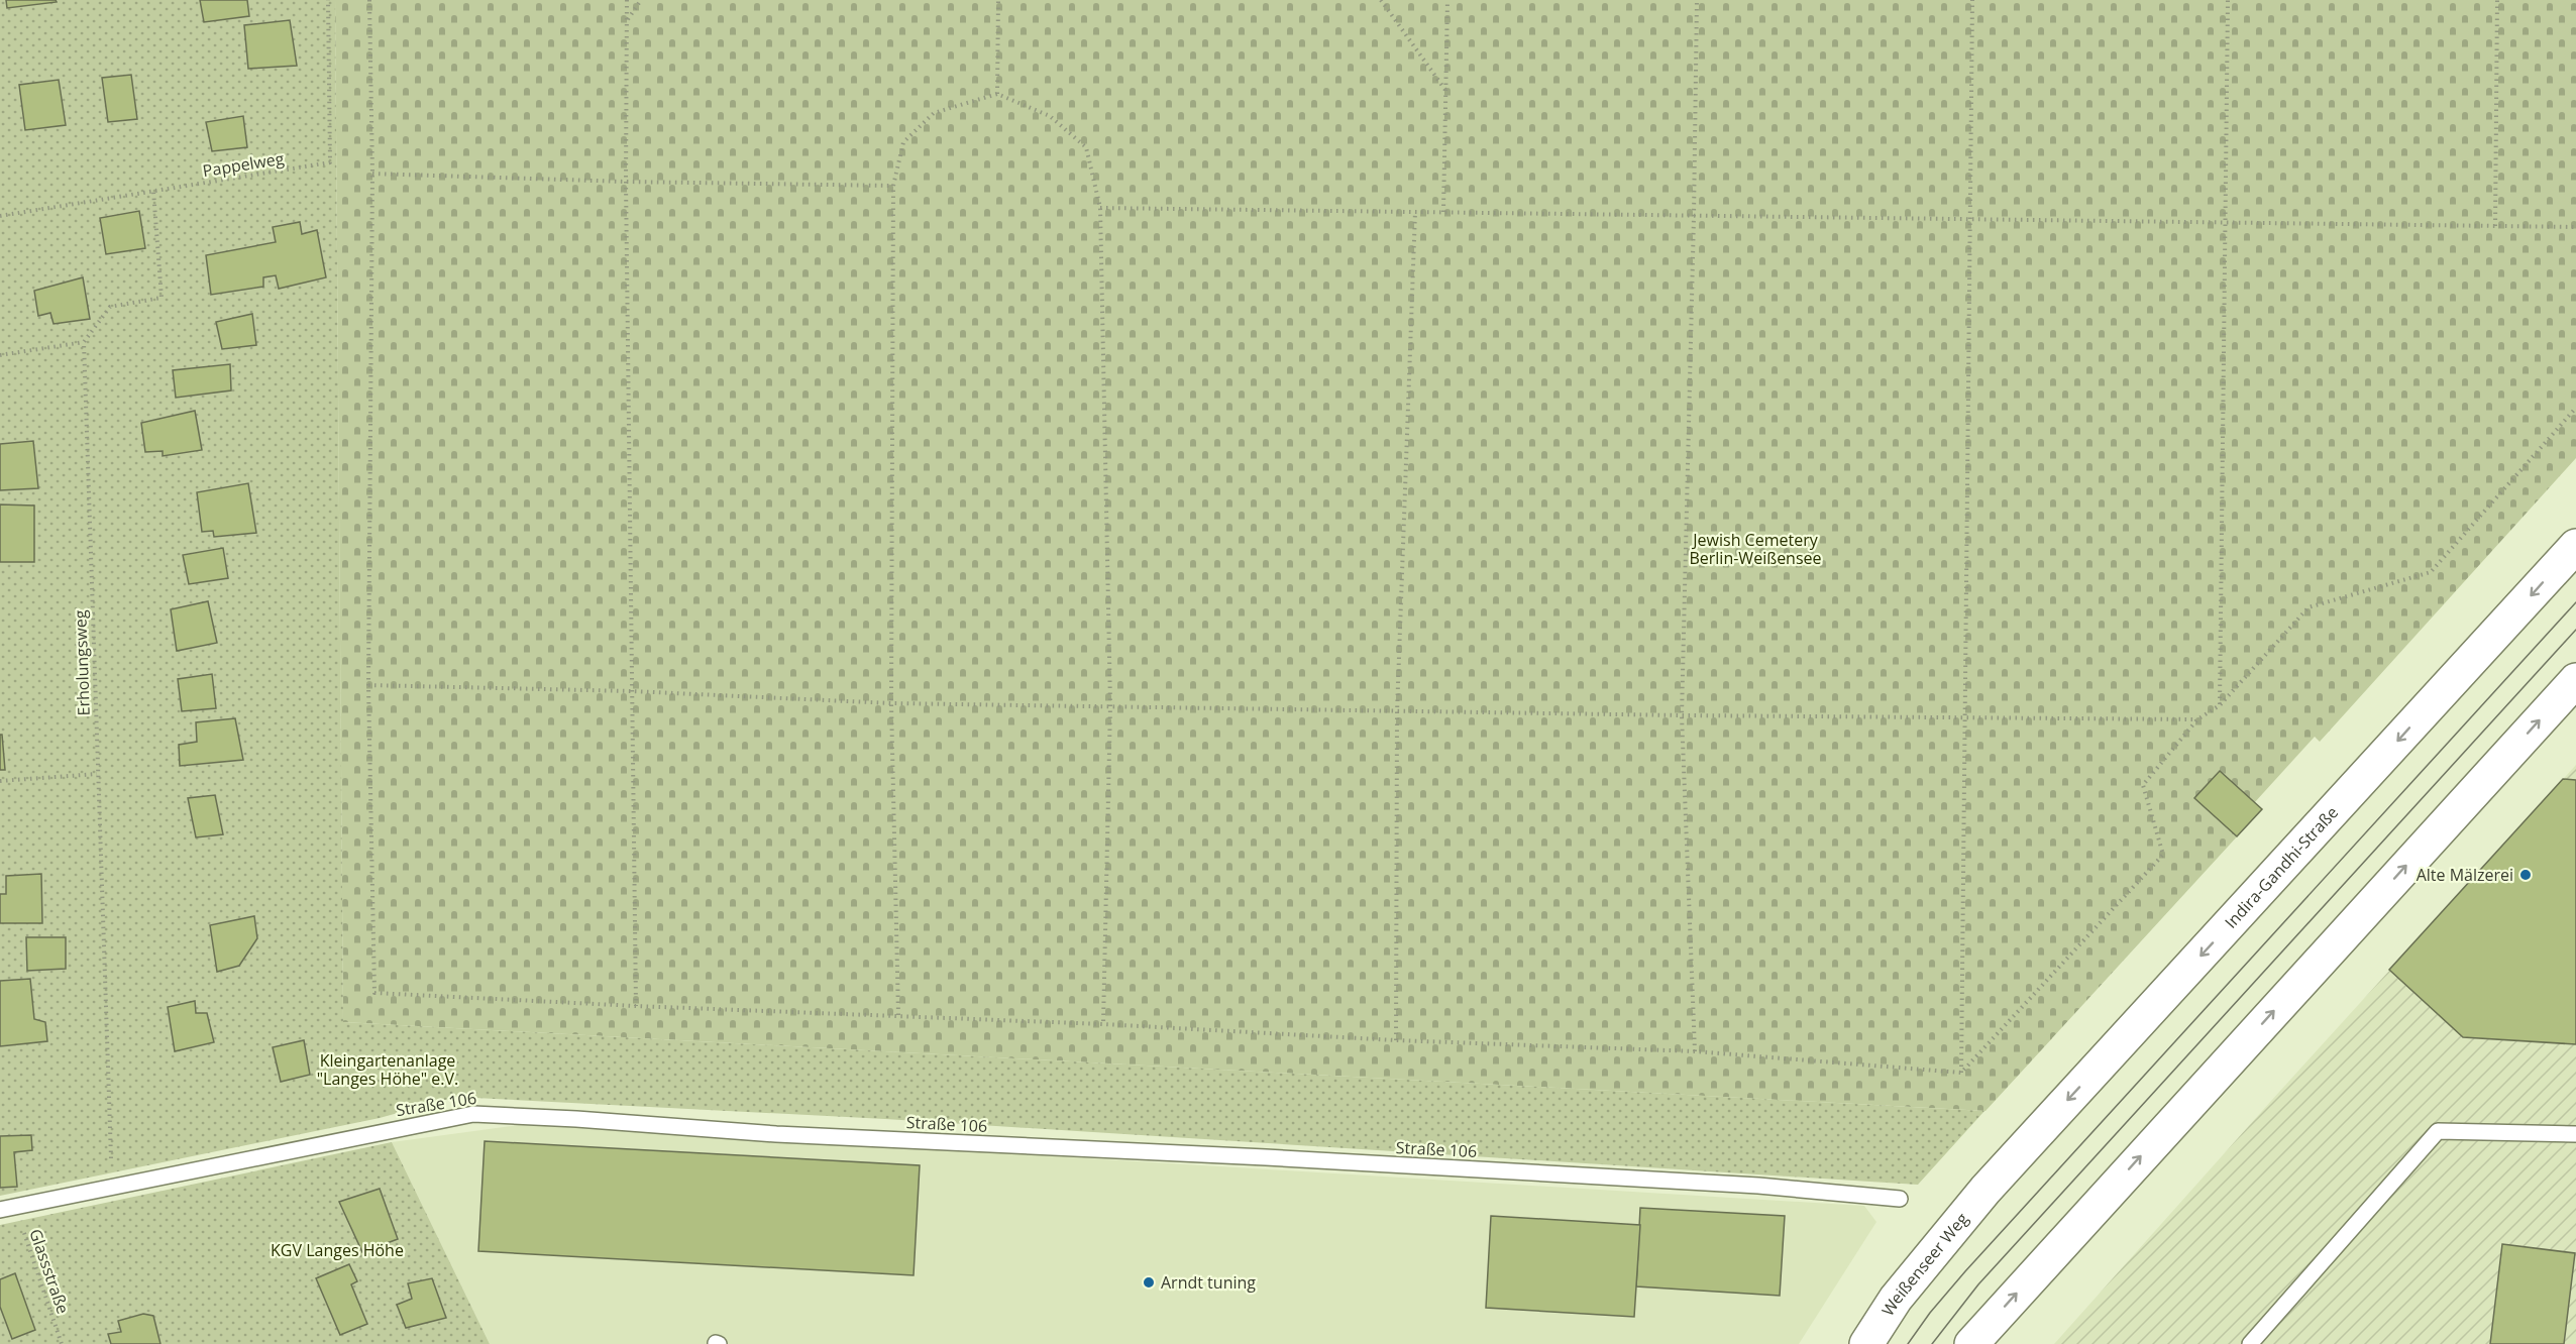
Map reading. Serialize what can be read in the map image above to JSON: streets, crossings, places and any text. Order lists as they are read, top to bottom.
{
  "streets": {
    "main road": ["Indira-Gandhi-Straße", "Weißenseer Weg"],
    "lane": ["Straße 106"],
    "path": ["Pappelweg", "Erholungsweg", "Glassstraße"]
  },
  "crossings": [
    ["Erholungsweg", "Straße 106"],
    ["Indira-Gandhi-Straße", "Weißenseer Weg"],
    ["Straße 106", "Glassstraße"]
  ],
  "parks": ["Jewish Cemetery Berlin-Weißensee", "Kleingartenanlage \"Langes Höhe\" e.V.", "KGV Langes Höhe"],
  "places": ["Alte Mälzerei", "Arndt tuning"]
}
